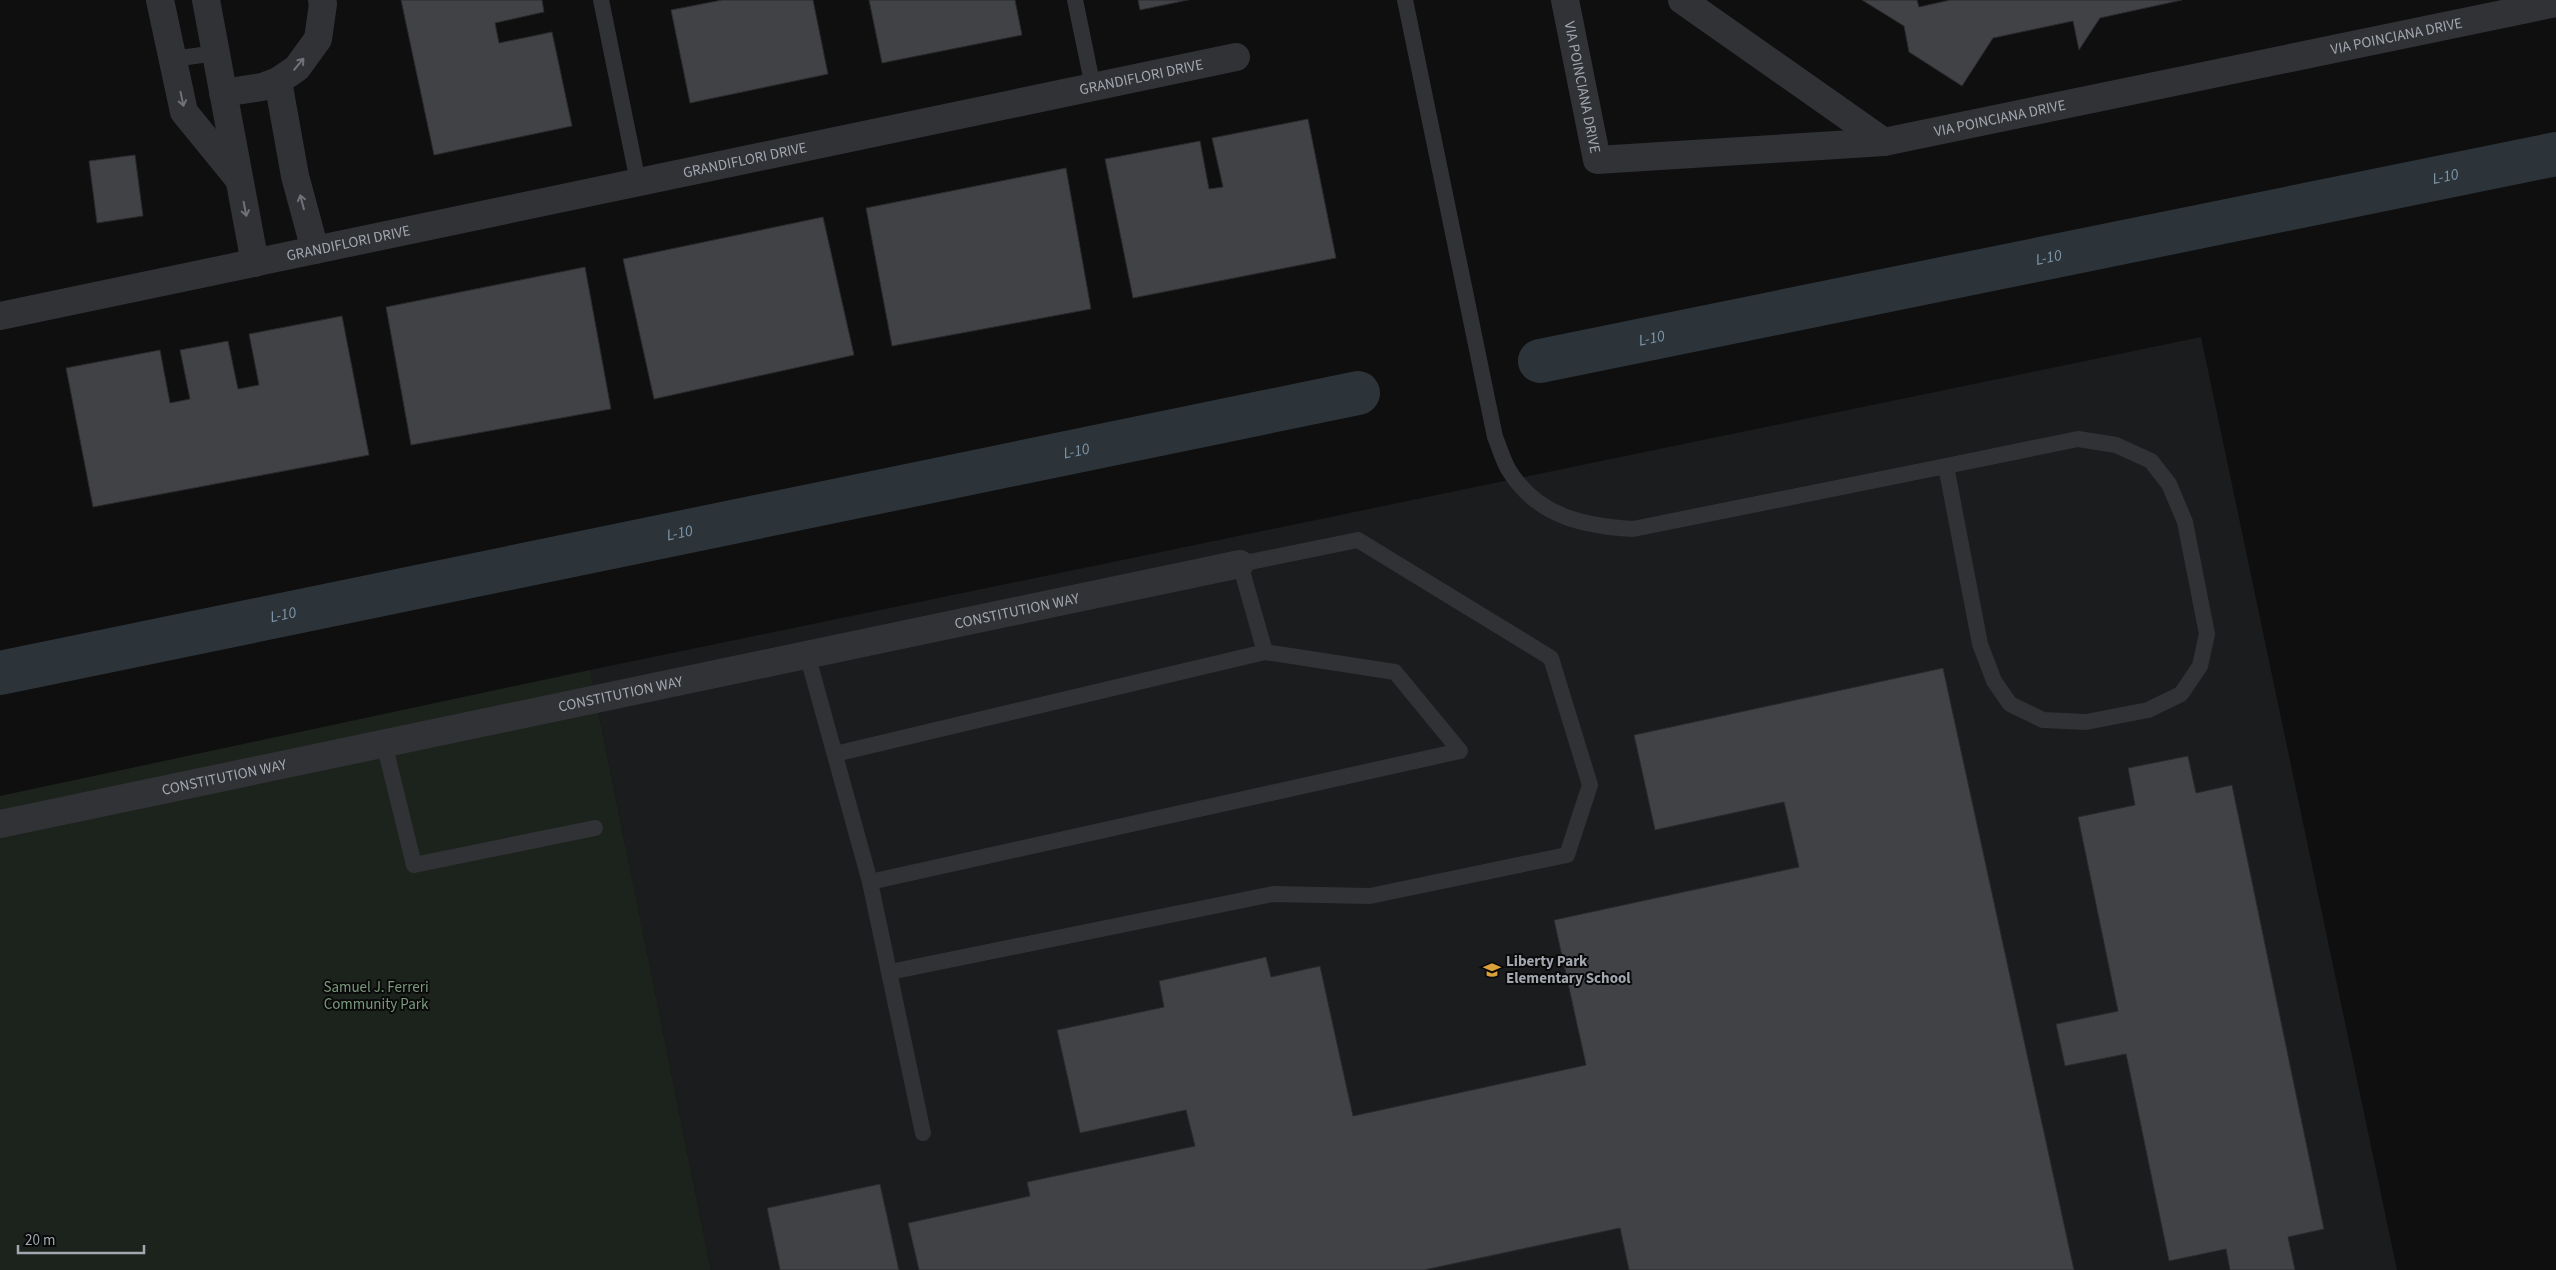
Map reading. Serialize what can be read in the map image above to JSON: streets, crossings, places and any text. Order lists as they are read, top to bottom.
{
  "streets": {
    "street": ["VIA POINCIANA DRIVE", "GRANDIFLORI DRIVE", "CONSTITUTION WAY"]
  },
  "water": ["L-10"],
  "parks": ["Samuel J. Ferreri Community Park"],
  "places": {
    "school or university": ["Liberty Park Elementary School"]
  },
  "scale_bar": "20 m"
}
